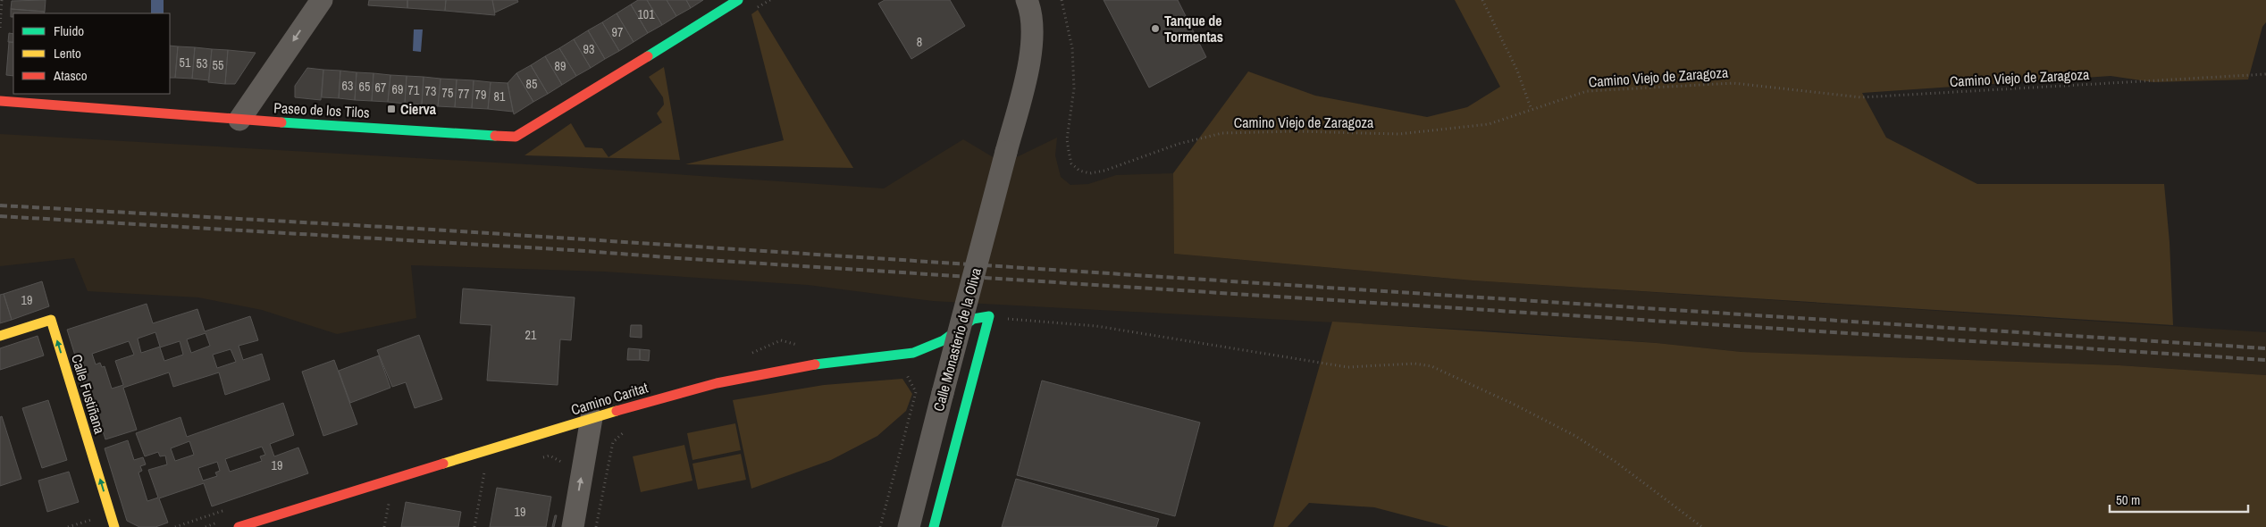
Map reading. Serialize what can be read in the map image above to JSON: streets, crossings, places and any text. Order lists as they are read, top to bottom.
{
  "streets": {
    "street": [
      "Paseo de los Tilos",
      "Calle Monasterio de la Oliva",
      "Calle Fustiñana",
      "Camino Caritat"
    ],
    "path": ["Camino Viejo de Zaragoza"]
  },
  "one_way": ["Calle Fustiñana"],
  "places": {
    "other": ["Tanque de Tormentas"],
    "transit": ["Cierva"]
  },
  "house_numbers": [
    "101",
    "97",
    "8",
    "93",
    "51",
    "53",
    "55",
    "89",
    "85",
    "63",
    "65",
    "67",
    "69",
    "71",
    "73",
    "75",
    "77",
    "79",
    "81",
    "19",
    "21",
    "19",
    "19"
  ],
  "legend": ["Fluido", "Lento", "Atasco"],
  "scale_bar": "50 m"
}
